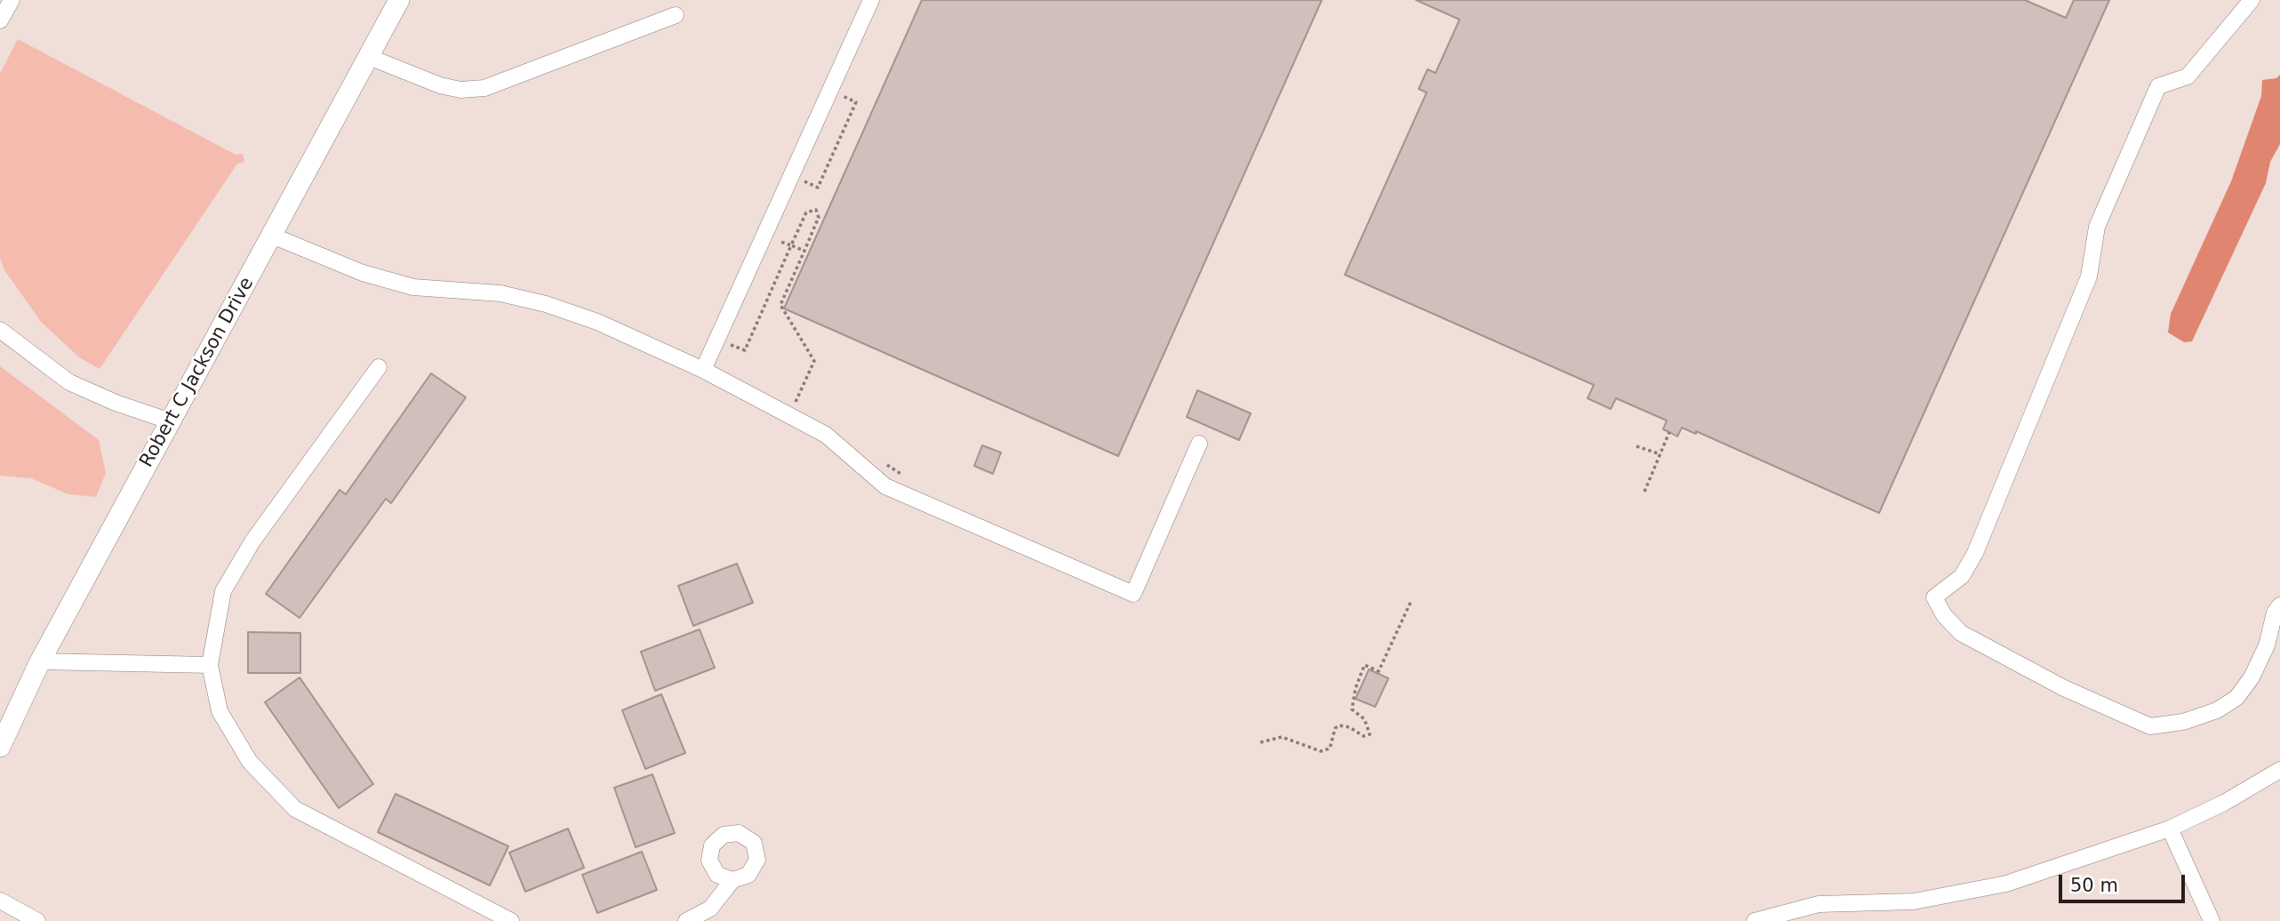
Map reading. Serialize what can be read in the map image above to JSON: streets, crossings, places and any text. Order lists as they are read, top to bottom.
{
  "streets": {
    "main road": ["Robert C Jackson Drive"]
  },
  "scale_bar": "50 m"
}
